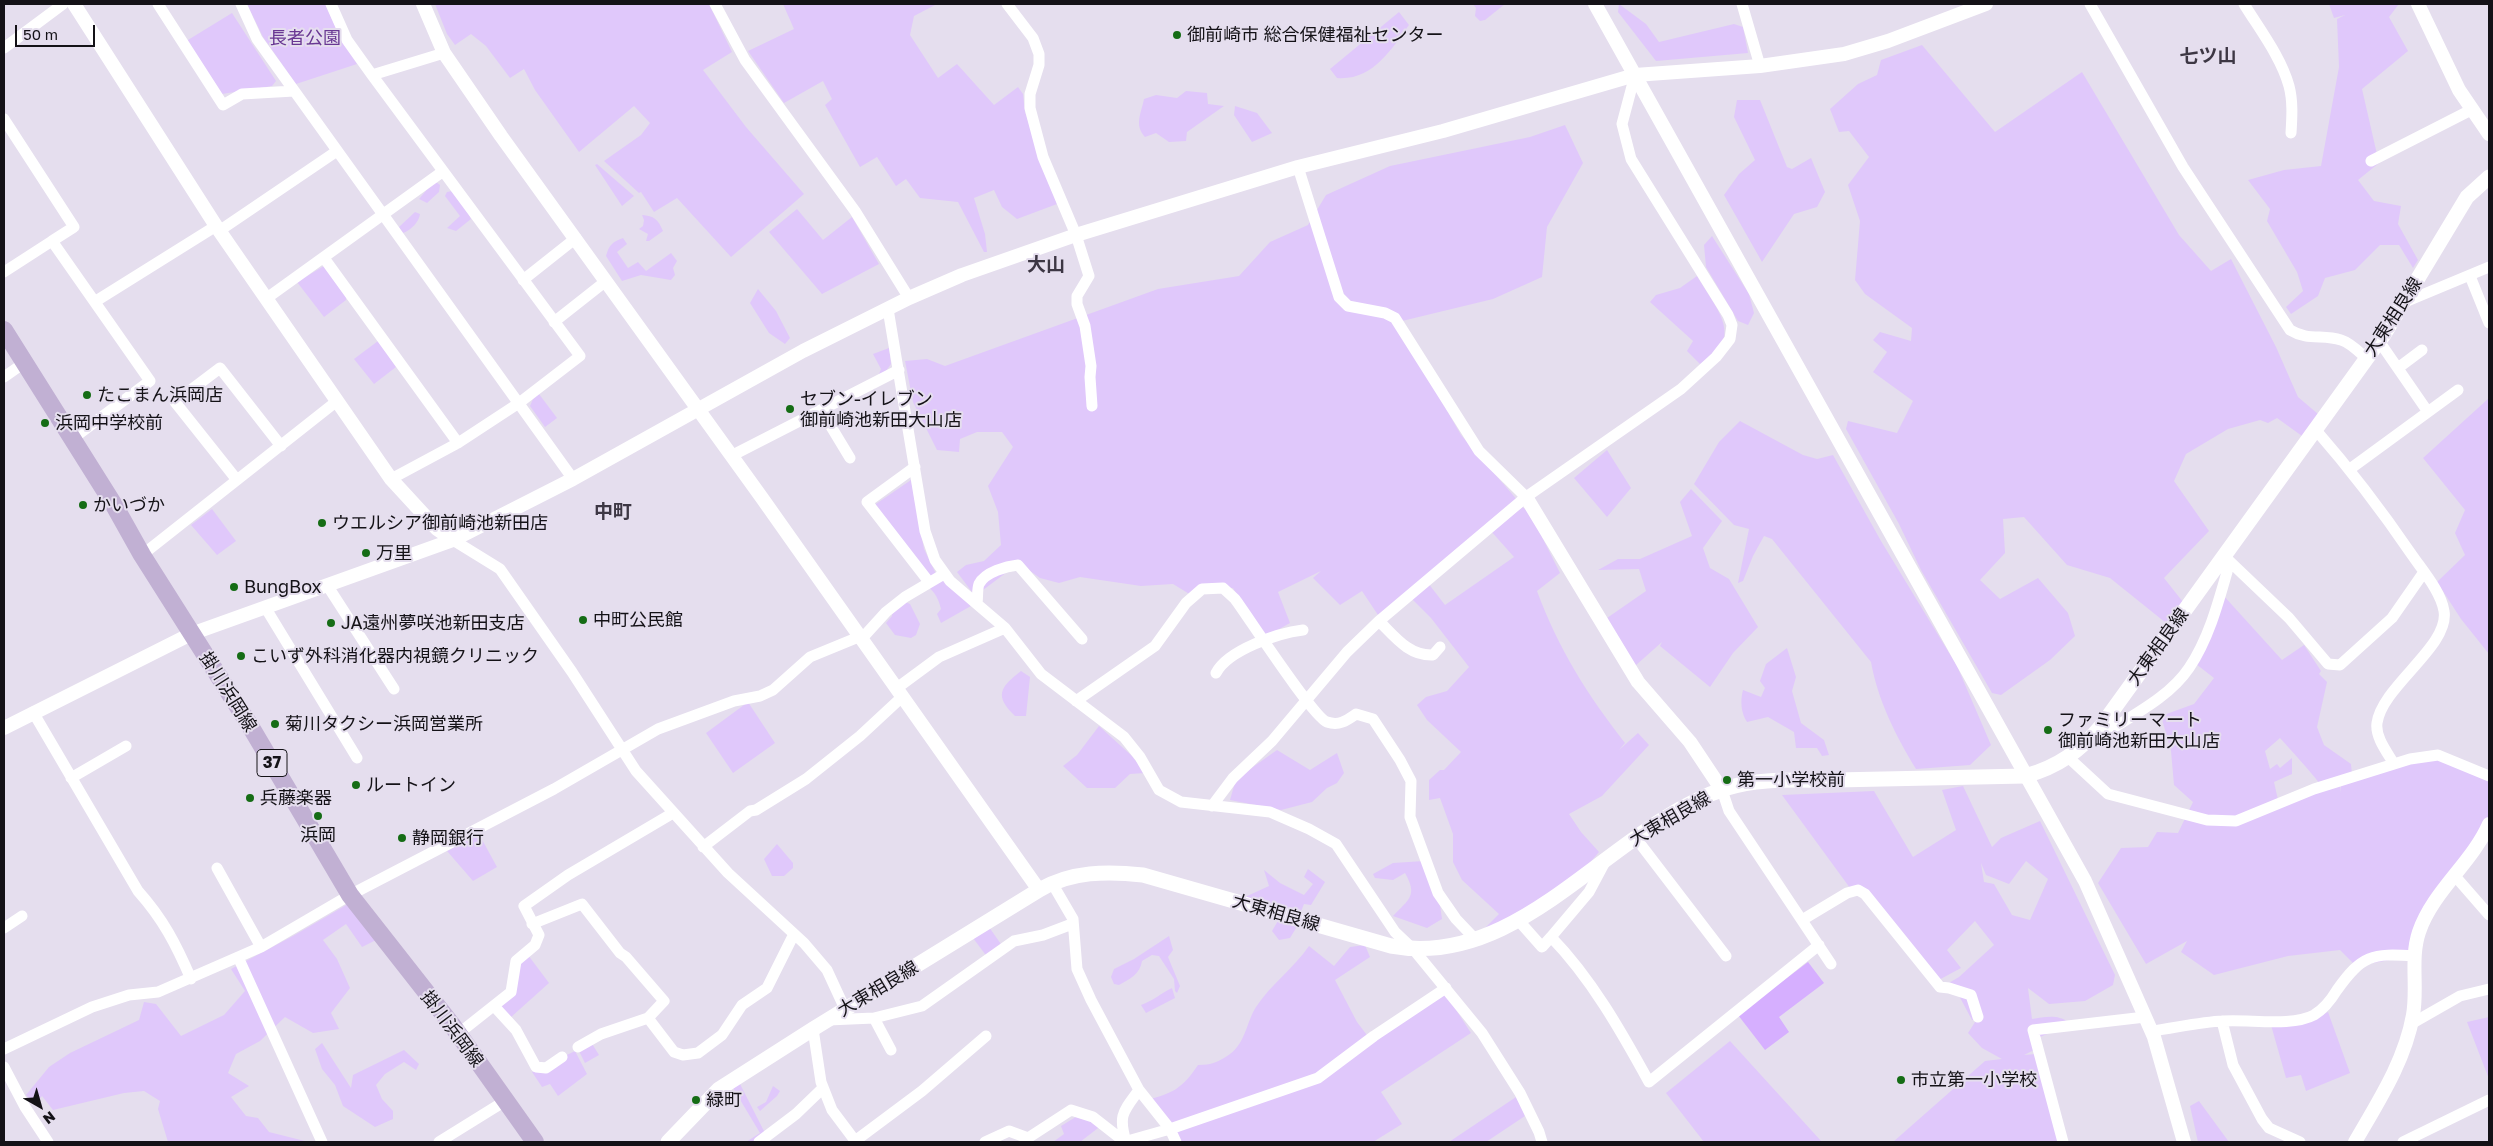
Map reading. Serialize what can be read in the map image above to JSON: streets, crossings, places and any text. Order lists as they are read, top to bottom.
{
  "streets": {
    "main road": ["大東相良線", "掛川浜岡線", "37"]
  },
  "districts": ["七ツ山", "大山", "中町"],
  "parks": ["長者公園"],
  "places": [
    "御前崎市 総合保健福祉センター",
    "たこまん浜岡店",
    "セブン‐イレブン 御前崎池新田大山店",
    "浜岡中学校前",
    "かいづか",
    "ウエルシア御前崎池新田店",
    "万里",
    "BungBox",
    "中町公民館",
    "JA遠州夢咲池新田支店",
    "こいず外科消化器内視鏡クリニック",
    "菊川タクシー浜岡営業所",
    "ファミリーマート 御前崎池新田大山店",
    "第一小学校前",
    "ルートイン",
    "兵藤楽器",
    "浜岡",
    "静岡銀行",
    "市立第一小学校",
    "緑町"
  ],
  "scale_bar": "50 m",
  "north": "bottom right"
}
